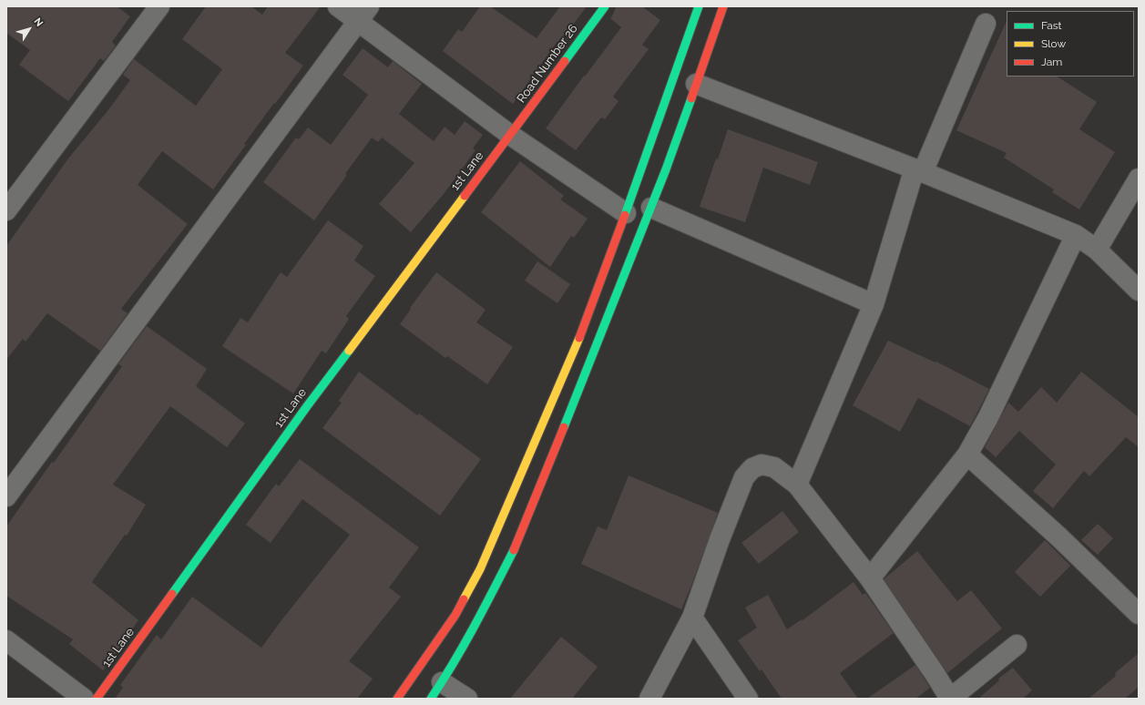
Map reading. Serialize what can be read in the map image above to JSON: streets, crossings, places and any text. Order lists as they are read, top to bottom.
{
  "streets": {
    "main road": ["Road Number 26", "1st Lane"]
  },
  "crossings": [
    ["Road Number 26", "1st Lane"]
  ],
  "legend": ["Fast", "Slow", "Jam"],
  "north": "top right"
}
